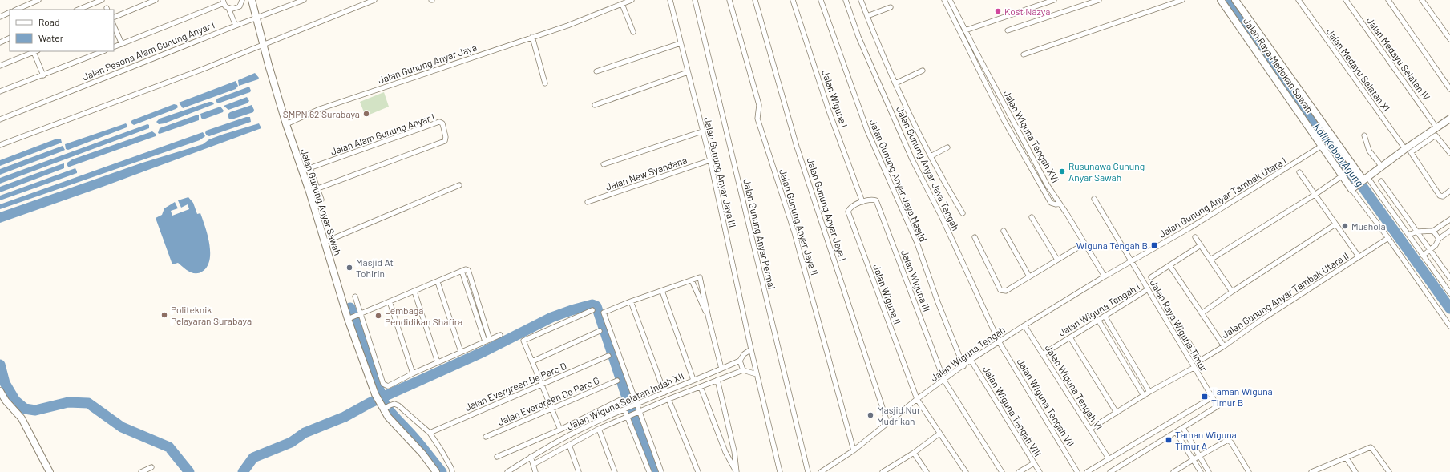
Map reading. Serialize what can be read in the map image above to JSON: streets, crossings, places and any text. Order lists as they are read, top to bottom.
{
  "streets": {
    "street": [
      "Jalan Pesona Alam Gunung Anyar I",
      "Jalan Medayu Selatan IV",
      "Jalan Gunung Anyar Jaya",
      "Jalan Raya Medokan Sawah",
      "Jalan Medayu Selatan XI",
      "Jalan Wiguna I",
      "Jalan Alam Gunung Anyar I",
      "Jalan Wiguna Tengah XVI",
      "Jalan Gunung Anyar Jaya Tengah",
      "Jalan Gunung Anyar Jaya III",
      "Jalan New Syandana",
      "Jalan Gunung Anyar Jaya Masjid",
      "Jalan Gunung Anyar Tambak Utara I",
      "Jalan Gunung Anyar Sawah",
      "Jalan Gunung Anyar Jaya I",
      "Jalan Gunung Anyar Jaya II",
      "Jalan Gunung Anyar Permai",
      "Jalan Wiguna III",
      "Jalan Wiguna II",
      "Jalan Gunung Anyar Tambak Utara II",
      "Jalan Wiguna Tengah I",
      "Jalan Raya Wiguna Timur",
      "Jalan Wiguna Tengah",
      "Jalan Evergreen De Parc D",
      "Jalan Wiguna Tengah VI",
      "Jalan Evergreen De Parc G",
      "Jalan Wiguna Selatan Indah XII",
      "Jalan Wiguna Tengah VII",
      "Jalan Wiguna Tengah VIII"
    ]
  },
  "crossings": [
    ["Jalan Pesona Alam Gunung Anyar I", "Jalan Gunung Anyar Sawah"],
    ["Jalan Gunung Anyar Jaya", "Jalan Gunung Anyar Sawah"],
    ["Jalan Raya Medokan Sawah", "Jalan Gunung Anyar Tambak Utara I"],
    ["Jalan Wiguna I", "Jalan Wiguna III"],
    ["Jalan Wiguna I", "Jalan Wiguna II"],
    ["Jalan Alam Gunung Anyar I", "Jalan Gunung Anyar Sawah"],
    ["Jalan Wiguna Tengah XVI", "Jalan Wiguna Tengah"],
    ["Jalan Gunung Anyar Jaya Tengah", "Jalan Wiguna Tengah"],
    ["Jalan Gunung Anyar Jaya Tengah", "Jalan Wiguna Tengah VII"],
    ["Jalan Gunung Anyar Jaya III", "Jalan New Syandana"],
    ["Jalan Gunung Anyar Jaya III", "Jalan Wiguna Selatan Indah XII"],
    ["Jalan Gunung Anyar Jaya Masjid", "Jalan Wiguna Tengah"],
    ["Jalan Gunung Anyar Tambak Utara I", "Jalan Gunung Anyar Tambak Utara II"],
    ["Jalan Gunung Anyar Tambak Utara I", "Jalan Raya Wiguna Timur"],
    ["Jalan Gunung Anyar Tambak Utara I", "Jalan Wiguna Tengah"],
    ["Jalan Gunung Anyar Jaya I", "Jalan Wiguna Tengah"],
    ["Jalan Gunung Anyar Jaya II", "Jalan Wiguna Tengah"],
    ["Jalan Wiguna III", "Jalan Wiguna II"],
    ["Jalan Wiguna III", "Jalan Wiguna Tengah"],
    ["Jalan Wiguna II", "Jalan Wiguna Tengah"],
    ["Jalan Wiguna Tengah I", "Jalan Raya Wiguna Timur"],
    ["Jalan Wiguna Tengah I", "Jalan Wiguna Tengah VI"],
    ["Jalan Raya Wiguna Timur", "Jalan Wiguna Tengah"],
    ["Jalan Wiguna Tengah", "Jalan Wiguna Tengah VI"],
    ["Jalan Wiguna Tengah", "Jalan Wiguna Tengah VII"],
    ["Jalan Wiguna Tengah", "Jalan Wiguna Tengah VIII"]
  ],
  "water": ["Kali Kebon Agung"],
  "places": {
    "other": [
      "Kost Nazya",
      "SMPN 62 Surabaya",
      "Rusunawa Gunung Anyar Sawah",
      "Mushola",
      "Masjid At Tohirin",
      "Politeknik Pelayaran Surabaya",
      "Lembaga Pendidikan Shafira",
      "Masjid Nur Mudrikah"
    ],
    "transit": ["Wiguna Tengah B", "Taman Wiguna Timur B", "Taman Wiguna Timur A"]
  },
  "legend": ["Road", "Water"]
}
